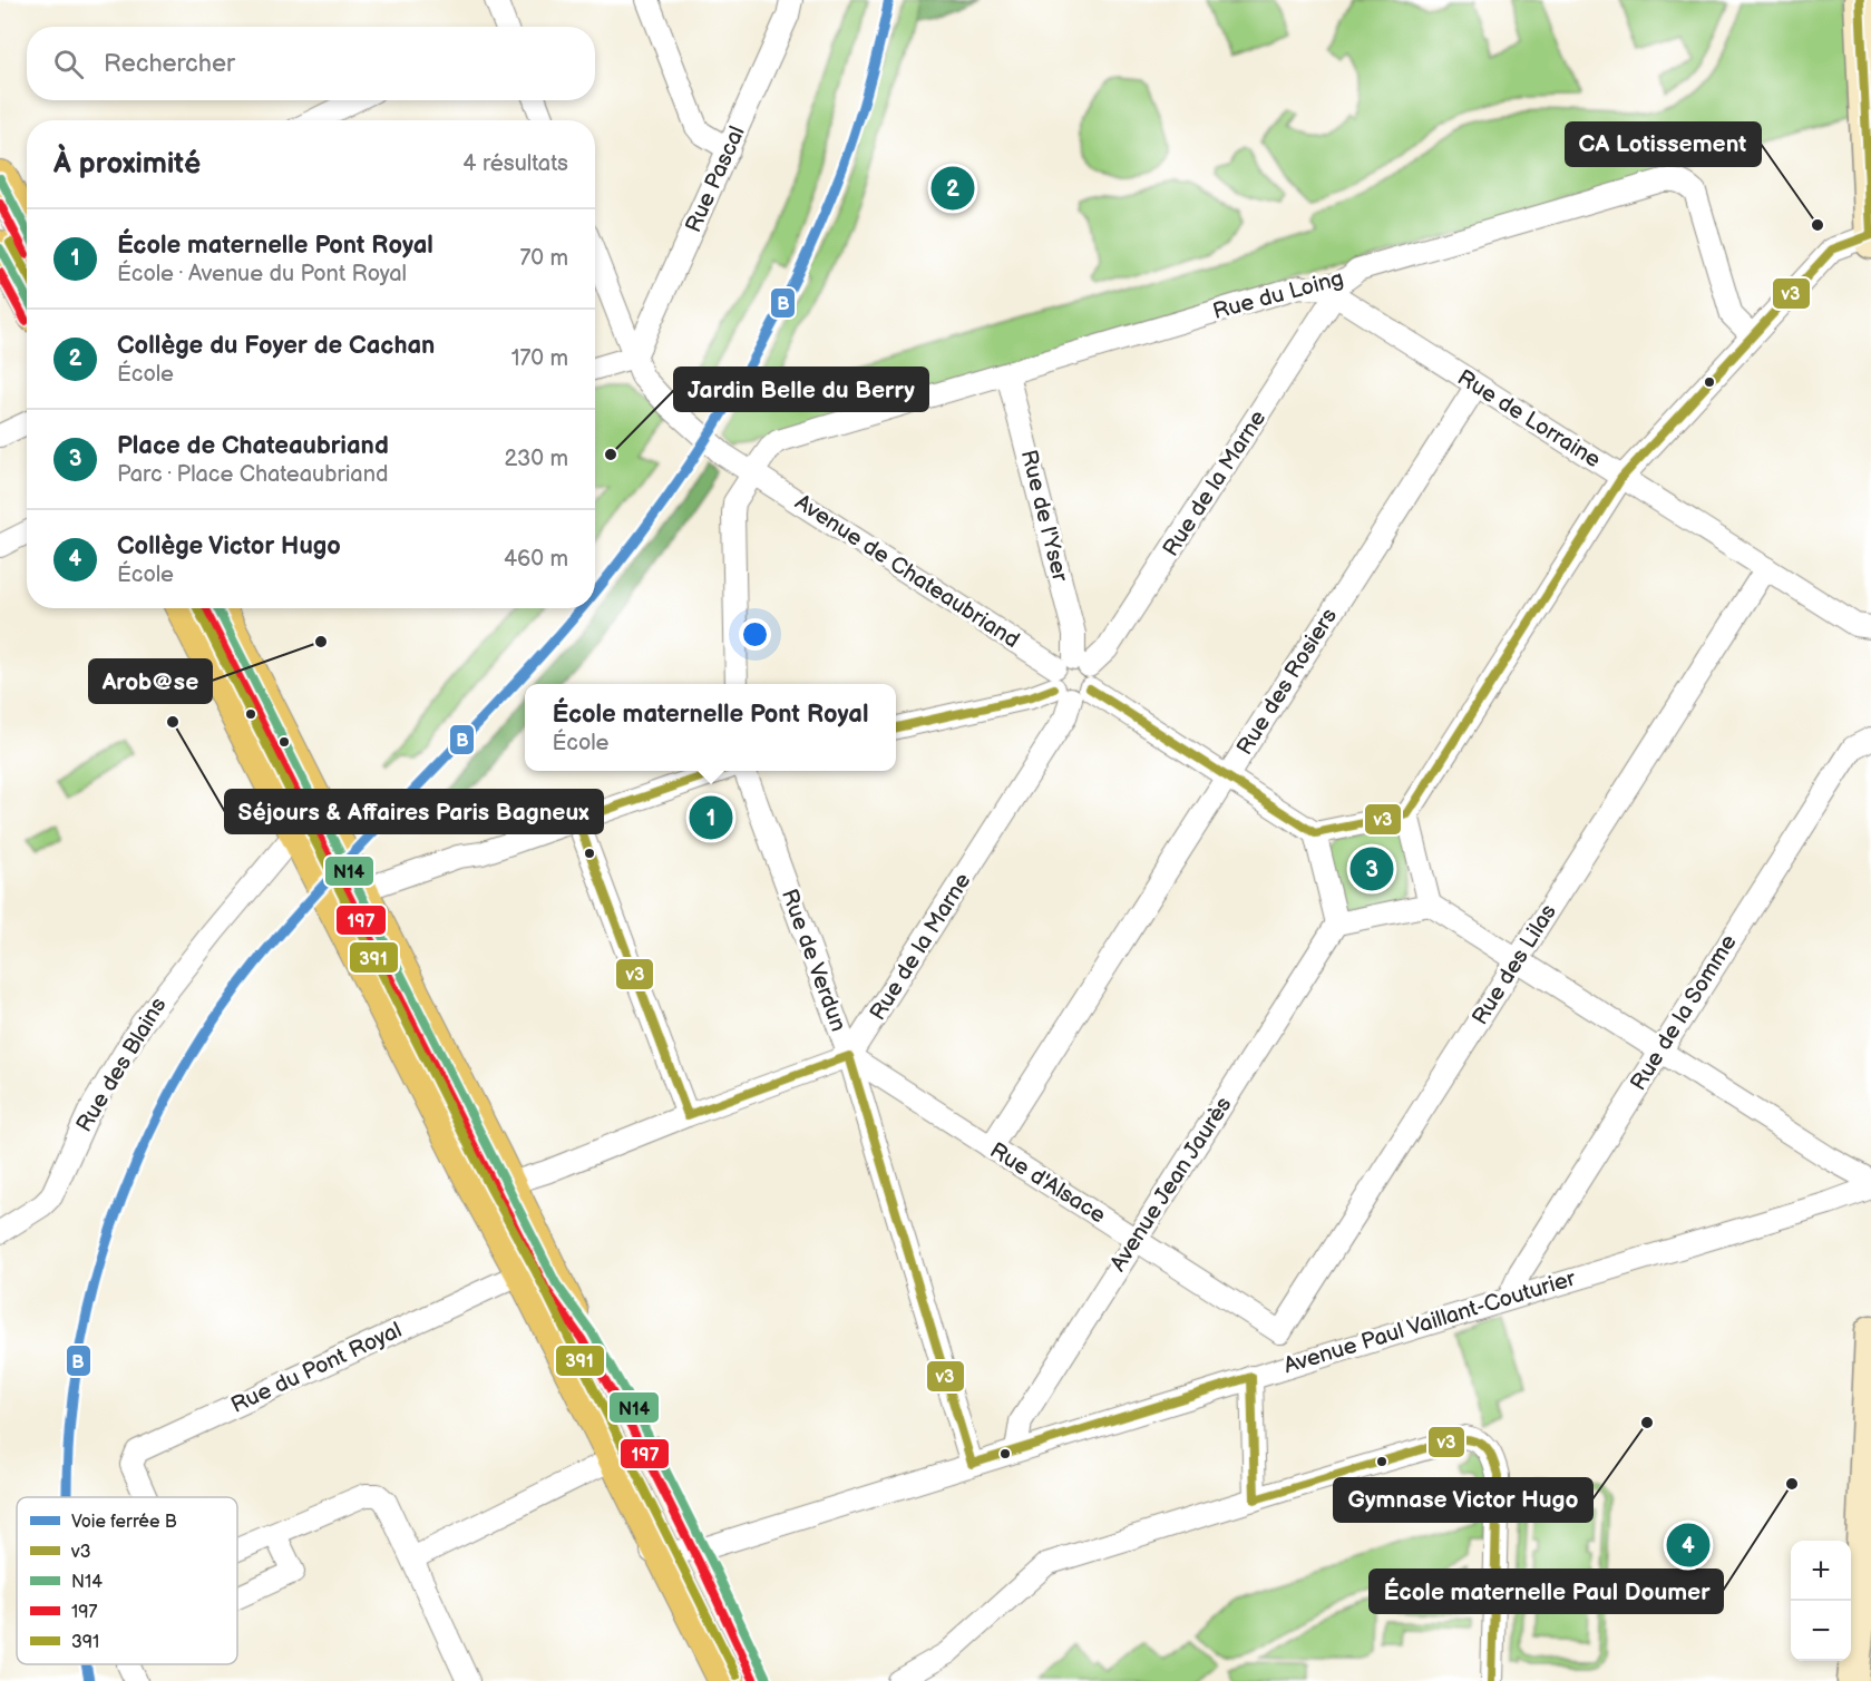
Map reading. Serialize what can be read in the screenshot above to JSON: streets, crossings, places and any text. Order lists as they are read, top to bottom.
{
  "streets": {
    "street": [
      "Rue Pascal",
      "Rue du Loing",
      "Rue de Lorraine",
      "Rue de la Marne",
      "Rue de l'Yser",
      "Avenue de Chateaubriand",
      "Rue des Rosiers",
      "Rue de Verdun",
      "Rue des Lilas",
      "Rue de la Somme",
      "Rue des Blains",
      "Rue d'Alsace",
      "Avenue Jean Jaurès",
      "Avenue Paul Vaillant-Couturier",
      "Rue du Pont Royal"
    ]
  },
  "crossings": [
    ["Rue Pascal", "Avenue de Chateaubriand"],
    ["Rue du Loing", "Rue de Lorraine"],
    ["Rue du Loing", "Rue de la Marne"],
    ["Rue du Loing", "Rue de l'Yser"],
    ["Rue du Loing", "Avenue de Chateaubriand"],
    ["Rue de Lorraine", "Rue de la Marne"],
    ["Rue de Lorraine", "Rue des Rosiers"],
    ["Rue de Lorraine", "Rue des Lilas"],
    ["Rue de la Marne", "Rue de l'Yser"],
    ["Rue de la Marne", "Avenue de Chateaubriand"],
    ["Rue de la Marne", "Rue de Verdun"],
    ["Rue de la Marne", "Rue d'Alsace"],
    ["Rue de l'Yser", "Avenue de Chateaubriand"],
    ["Avenue de Chateaubriand", "Rue des Rosiers"],
    ["Rue des Rosiers", "Rue d'Alsace"],
    ["Rue de Verdun", "Rue d'Alsace"],
    ["Rue de Verdun", "Avenue Paul Vaillant-Couturier"],
    ["Rue des Lilas", "Rue d'Alsace"],
    ["Rue de la Somme", "Avenue Paul Vaillant-Couturier"],
    ["Rue d'Alsace", "Avenue Jean Jaurès"],
    ["Avenue Jean Jaurès", "Avenue Paul Vaillant-Couturier"]
  ],
  "places": [
    "CA Lotissement",
    "Jardin Belle du Berry",
    "Arob@se",
    "Séjours & Affaires Paris Bagneux",
    "Gymnase Victor Hugo",
    "École maternelle Paul Doumer"
  ],
  "lines": [
    "rail line B",
    "transit line v3",
    "transit line N14",
    "transit line 197",
    "transit line 391"
  ],
  "legend": [
    "Voie ferrée B",
    "v3",
    "N14",
    "197",
    "391"
  ],
  "page": {
    "search": "Rechercher",
    "heading": ["À proximité", "4 résultats"],
    "pins": [
      "2",
      "1",
      "3",
      "4"
    ],
    "list": [
      {
        "mark": "1",
        "name": "École maternelle Pont Royal",
        "note": "École · Avenue du Pont Royal",
        "value": "70 m"
      },
      {
        "mark": "2",
        "name": "Collège du Foyer de Cachan",
        "note": "École",
        "value": "170 m"
      },
      {
        "mark": "3",
        "name": "Place de Chateaubriand",
        "note": "Parc · Place Chateaubriand",
        "value": "230 m"
      },
      {
        "mark": "4",
        "name": "Collège Victor Hugo",
        "note": "École",
        "value": "460 m"
      }
    ],
    "popup": ["École maternelle Pont Royal", "École"],
    "map_buttons": ["+", "−"]
  }
}
